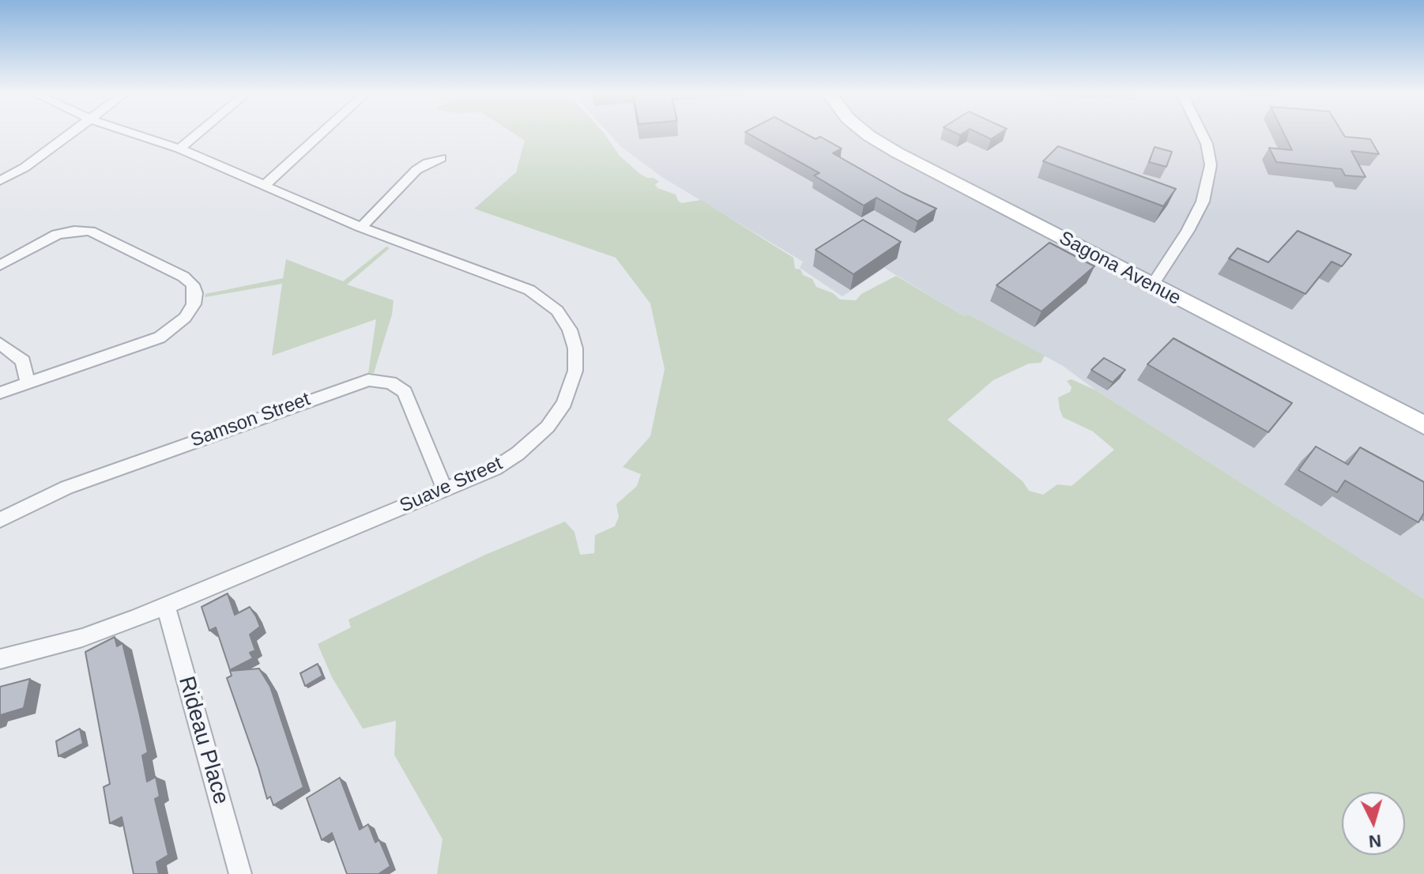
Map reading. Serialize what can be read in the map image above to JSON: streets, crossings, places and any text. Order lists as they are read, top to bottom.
{
  "streets": {
    "main road": ["Sagona Avenue"],
    "street": ["Samson Street", "Suave Street", "Rideau Place"]
  },
  "crossings": [
    ["Samson Street", "Suave Street"],
    ["Suave Street", "Rideau Place"]
  ],
  "north": "bottom"
}
